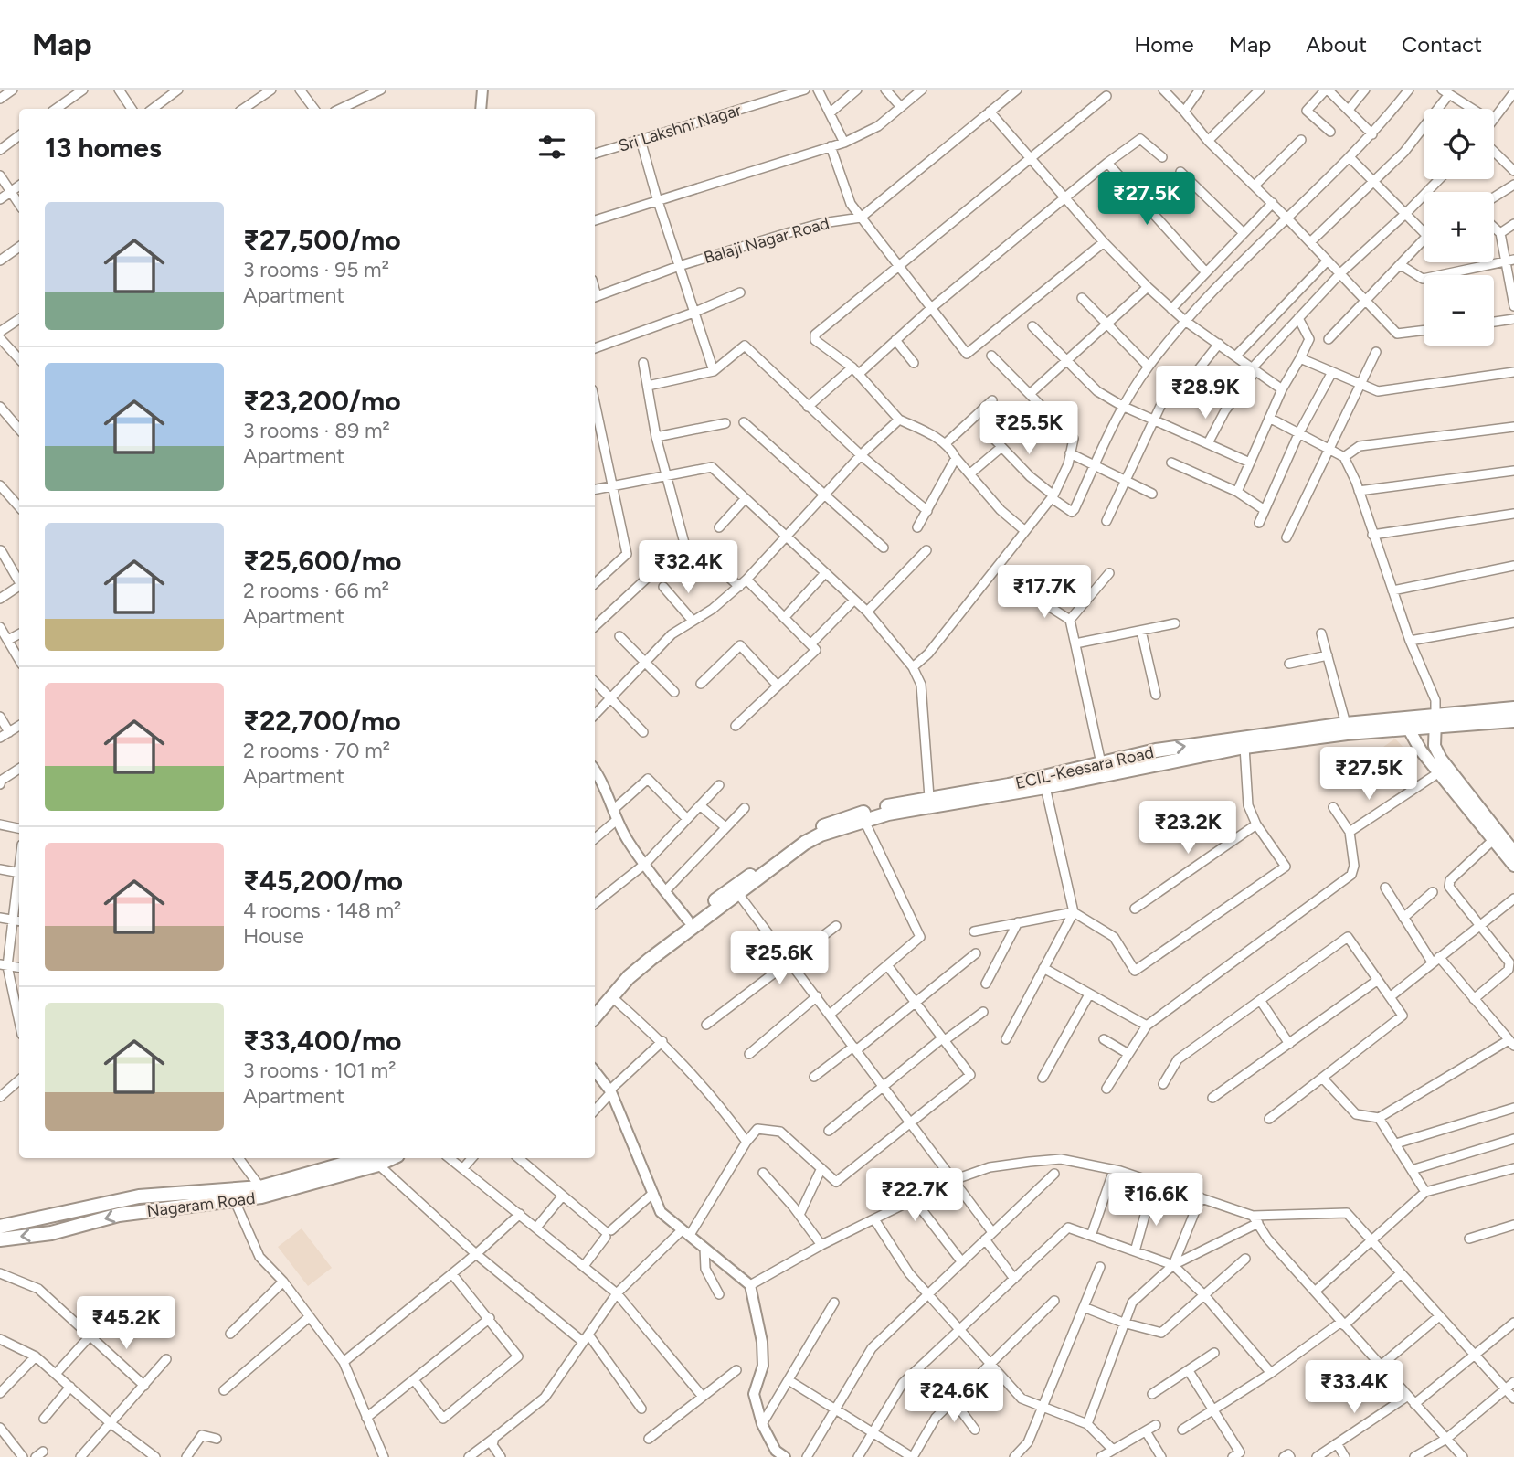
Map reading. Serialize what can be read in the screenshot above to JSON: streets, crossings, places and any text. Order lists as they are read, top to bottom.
{
  "streets": {
    "main road": ["ECIL-Keesara Road", "Nagaram Road"],
    "street": ["Sri Lakshni Nagar", "Balaji Nagar Road"]
  },
  "page": {
    "header": "Map",
    "nav": [
      "Home",
      "Map",
      "About",
      "Contact"
    ],
    "map_buttons": ["+", "−"],
    "heading": "13 homes",
    "price": [
      "₹27.5K",
      "₹28.9K",
      "₹25.5K",
      "₹32.4K",
      "₹17.7K",
      "₹27.5K",
      "₹23.2K",
      "₹25.6K",
      "₹22.7K",
      "₹16.6K",
      "₹45.2K",
      "₹33.4K",
      "₹24.6K"
    ],
    "list": [
      {
        "name": "₹27,500/mo",
        "note": "3 rooms · 95 m² · Apartment"
      },
      {
        "name": "₹23,200/mo",
        "note": "3 rooms · 89 m² · Apartment"
      },
      {
        "name": "₹25,600/mo",
        "note": "2 rooms · 66 m² · Apartment"
      },
      {
        "name": "₹22,700/mo",
        "note": "2 rooms · 70 m² · Apartment"
      },
      {
        "name": "₹45,200/mo",
        "note": "4 rooms · 148 m² · House"
      },
      {
        "name": "₹33,400/mo",
        "note": "3 rooms · 101 m² · Apartment"
      }
    ]
  }
}
